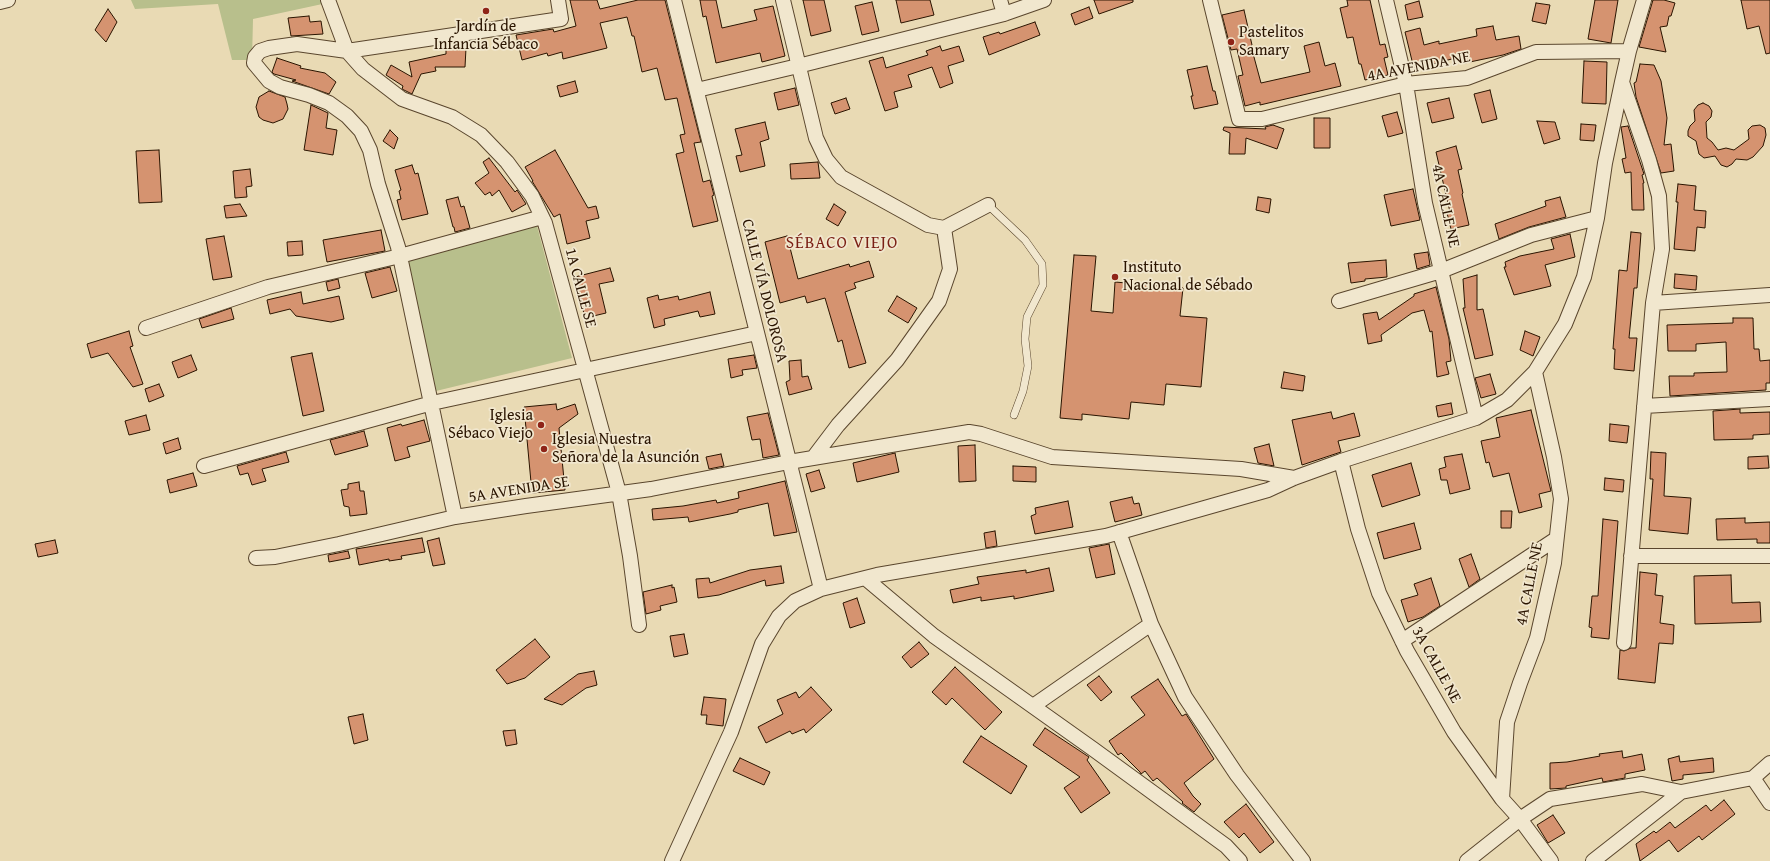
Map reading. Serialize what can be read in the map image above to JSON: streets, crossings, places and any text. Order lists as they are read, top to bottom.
{
  "streets": {
    "street": [
      "4A AVENIDA NE",
      "4A CALLE NE",
      "1A CALLE SE",
      "CALLE VÍA DOLOROSA",
      "5A AVENIDA SE",
      "3A CALLE NE"
    ]
  },
  "crossings": [
    ["4A AVENIDA NE", "4A CALLE NE"],
    ["4A CALLE NE", "3A CALLE NE"],
    ["1A CALLE SE", "5A AVENIDA SE"],
    ["CALLE VÍA DOLOROSA", "5A AVENIDA SE"]
  ],
  "districts": ["SÉBACO VIEJO"],
  "places": [
    "Jardín de Infancia Sébaco",
    "Pastelitos Samary",
    "Instituto Nacional de Sébado",
    "Iglesia Sébaco Viejo",
    "Iglesia Nuestra Señora de la Asunción"
  ]
}
